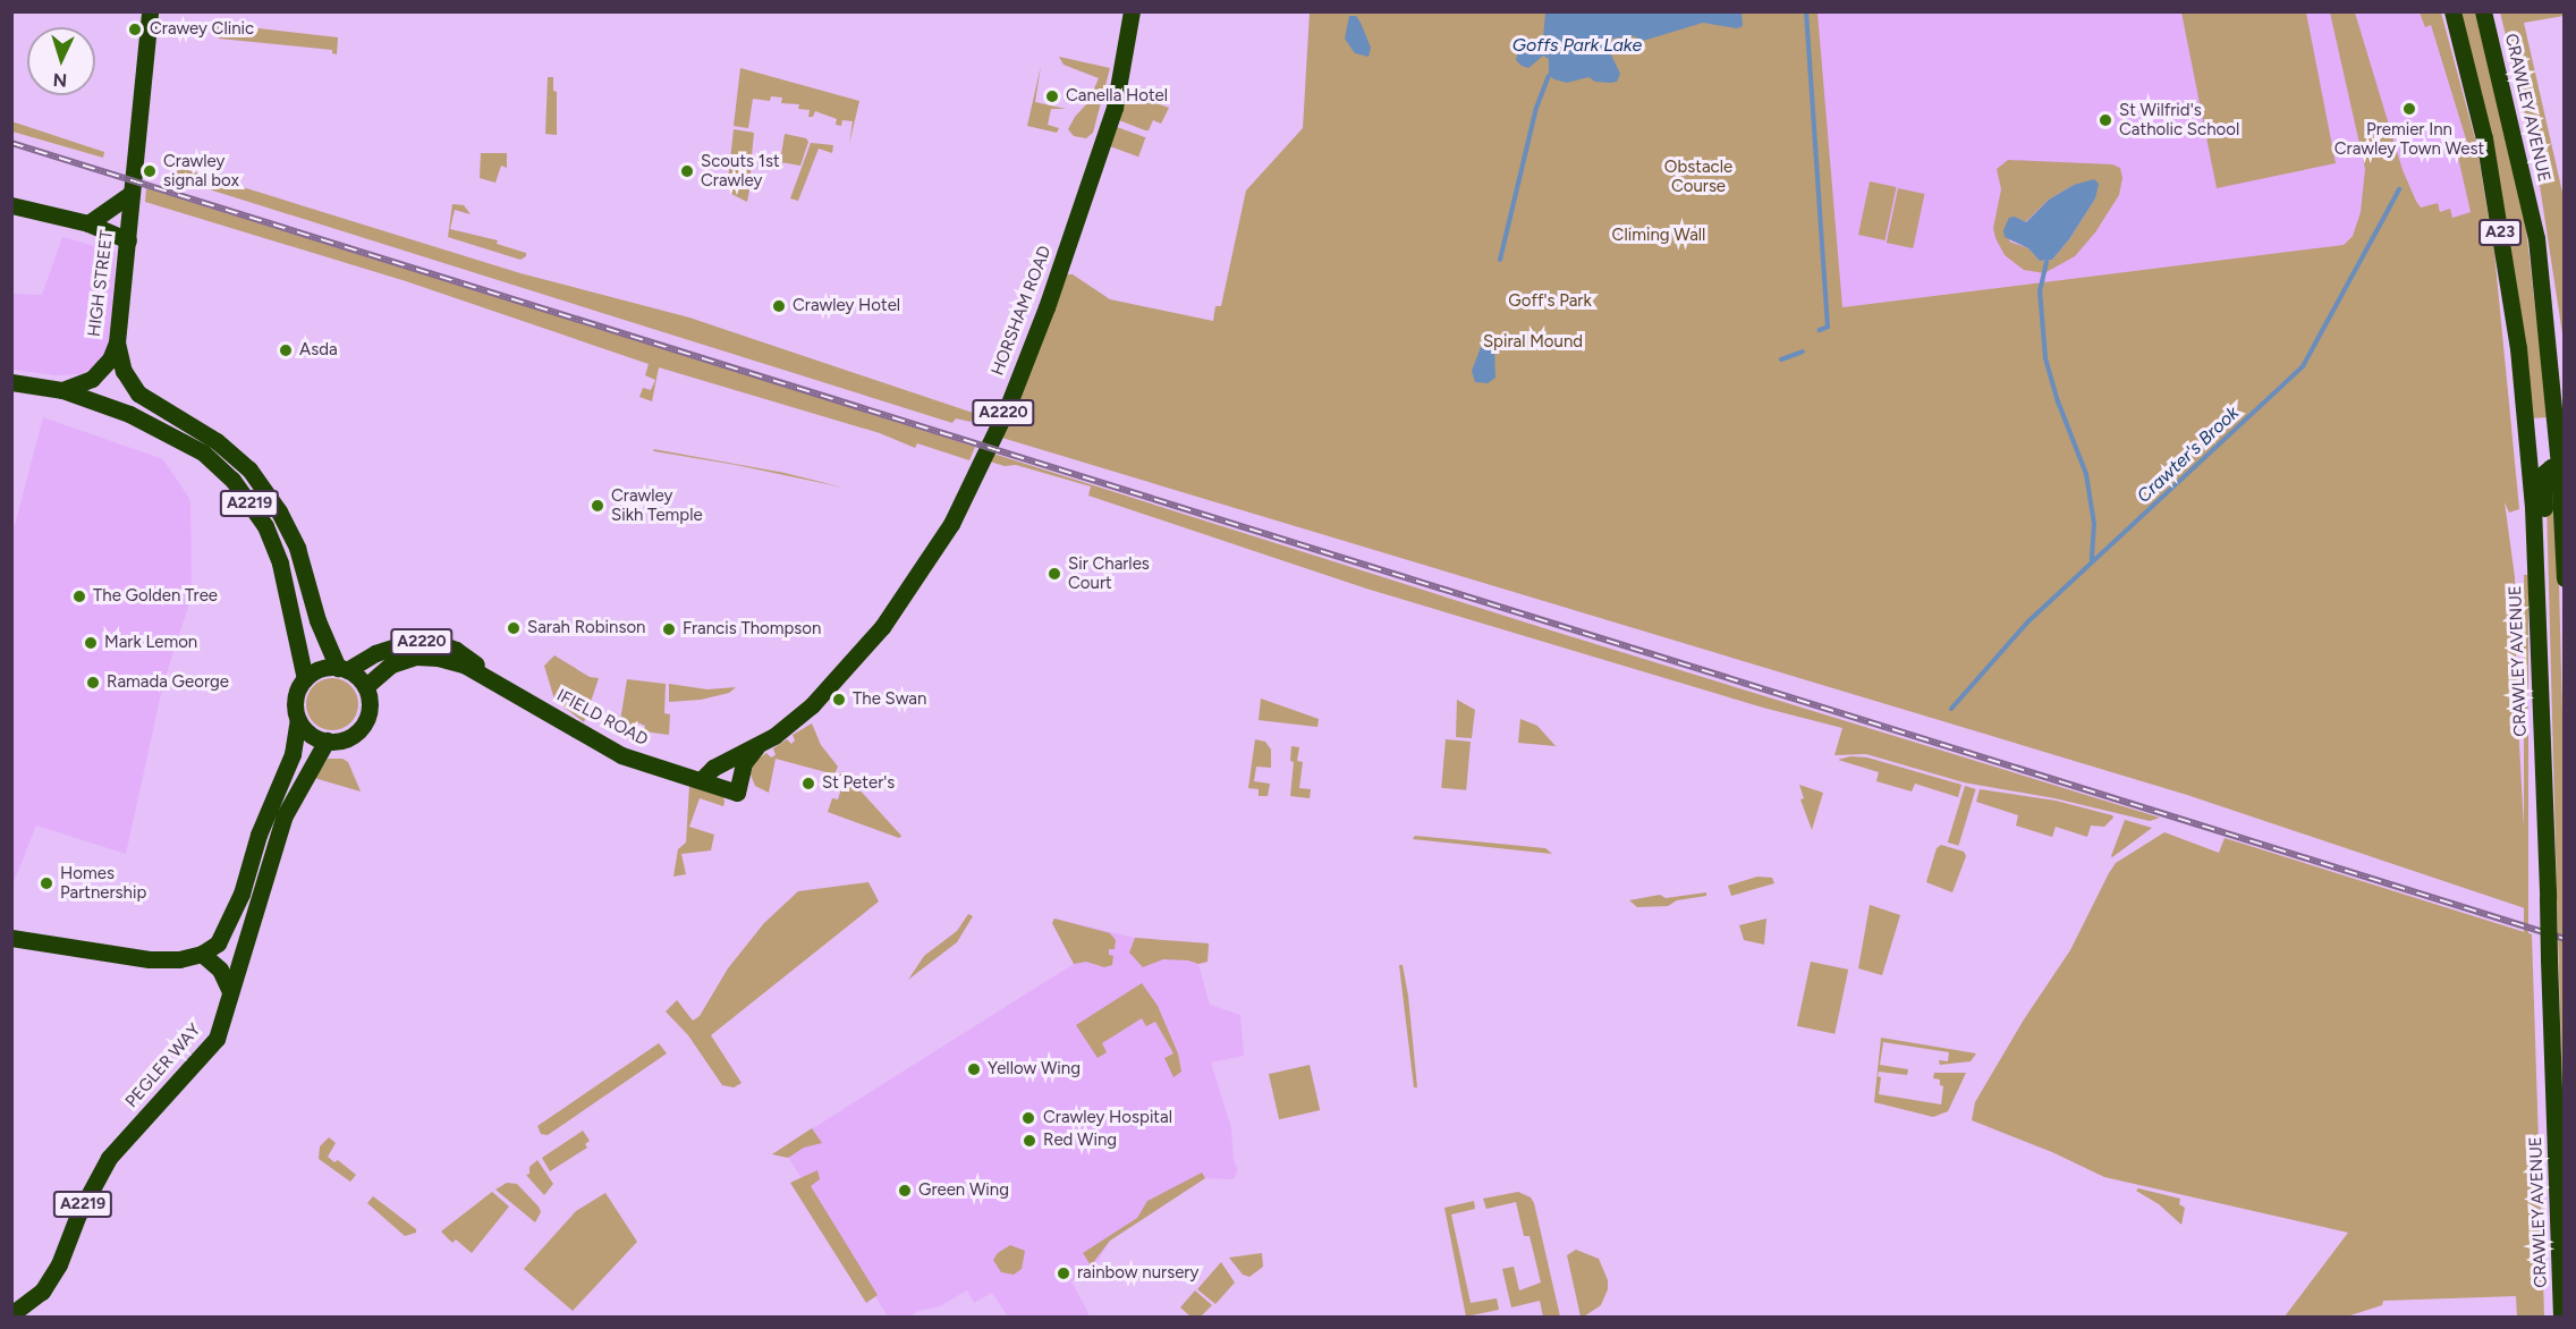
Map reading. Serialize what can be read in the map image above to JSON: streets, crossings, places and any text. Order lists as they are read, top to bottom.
{
  "streets": {
    "main road": [
      "CRAWLEY AVENUE",
      "A23",
      "HIGH STREET",
      "HORSHAM ROAD",
      "A2220",
      "A2219",
      "IFIELD ROAD",
      "PEGLER WAY"
    ]
  },
  "crossings": [
    ["HIGH STREET", "A2219"],
    ["HORSHAM ROAD", "IFIELD ROAD"],
    ["A2219", "IFIELD ROAD"],
    ["A2219", "PEGLER WAY"],
    ["IFIELD ROAD", "PEGLER WAY"]
  ],
  "water": ["Goffs Park Lake", "Crawter's Brook"],
  "parks": [
    "Obstacle Course",
    "Climing Wall",
    "Goff's Park",
    "Spiral Mound"
  ],
  "places": [
    "Crawey Clinic",
    "Canella Hotel",
    "Premier Inn Crawley Town West",
    "St Wilfrid's Catholic School",
    "Crawley signal box",
    "Scouts 1st Crawley",
    "Crawley Hotel",
    "Asda",
    "Crawley Sikh Temple",
    "Sir Charles Court",
    "The Golden Tree",
    "Sarah Robinson",
    "Francis Thompson",
    "Mark Lemon",
    "Ramada George",
    "The Swan",
    "St Peter's",
    "Homes Partnership",
    "Yellow Wing",
    "Crawley Hospital",
    "Red Wing",
    "Green Wing",
    "rainbow nursery"
  ],
  "north": "bottom"
}
